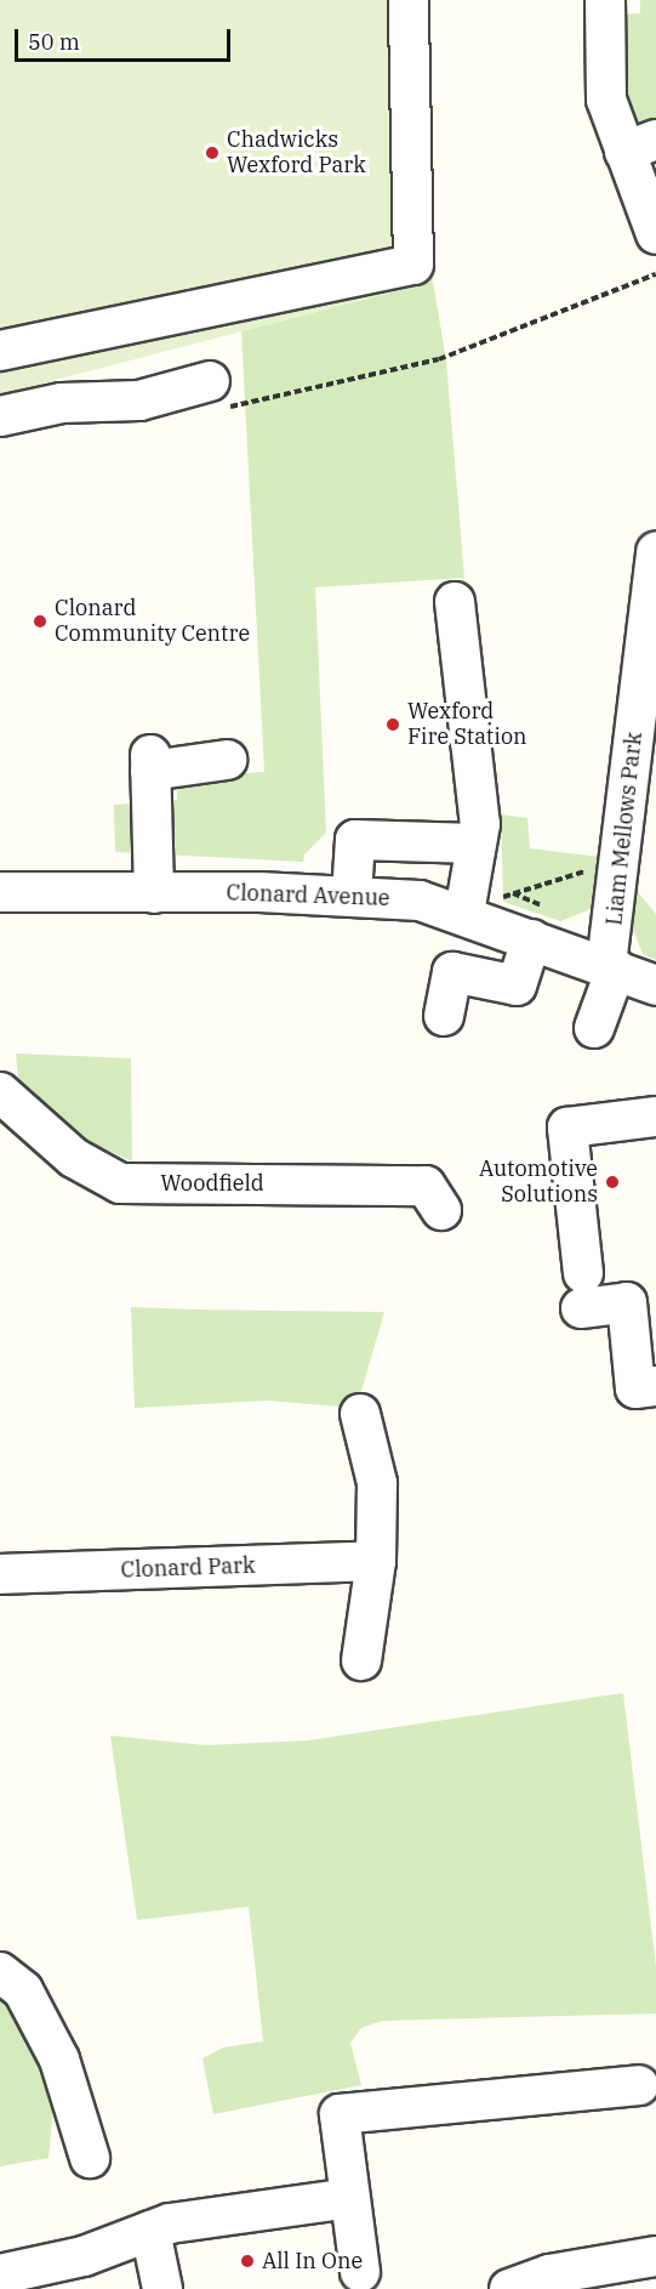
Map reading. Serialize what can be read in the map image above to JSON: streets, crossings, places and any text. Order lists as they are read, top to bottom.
{
  "streets": {
    "street": [
      "Liam Mellows Park",
      "Clonard Avenue",
      "Woodfield",
      "Clonard Park"
    ]
  },
  "crossings": [
    ["Liam Mellows Park", "Clonard Avenue"]
  ],
  "places": [
    "Chadwicks Wexford Park",
    "Clonard Community Centre",
    "Wexford Fire Station",
    "Automotive Solutions",
    "All In One"
  ],
  "scale_bar": "50 m"
}
